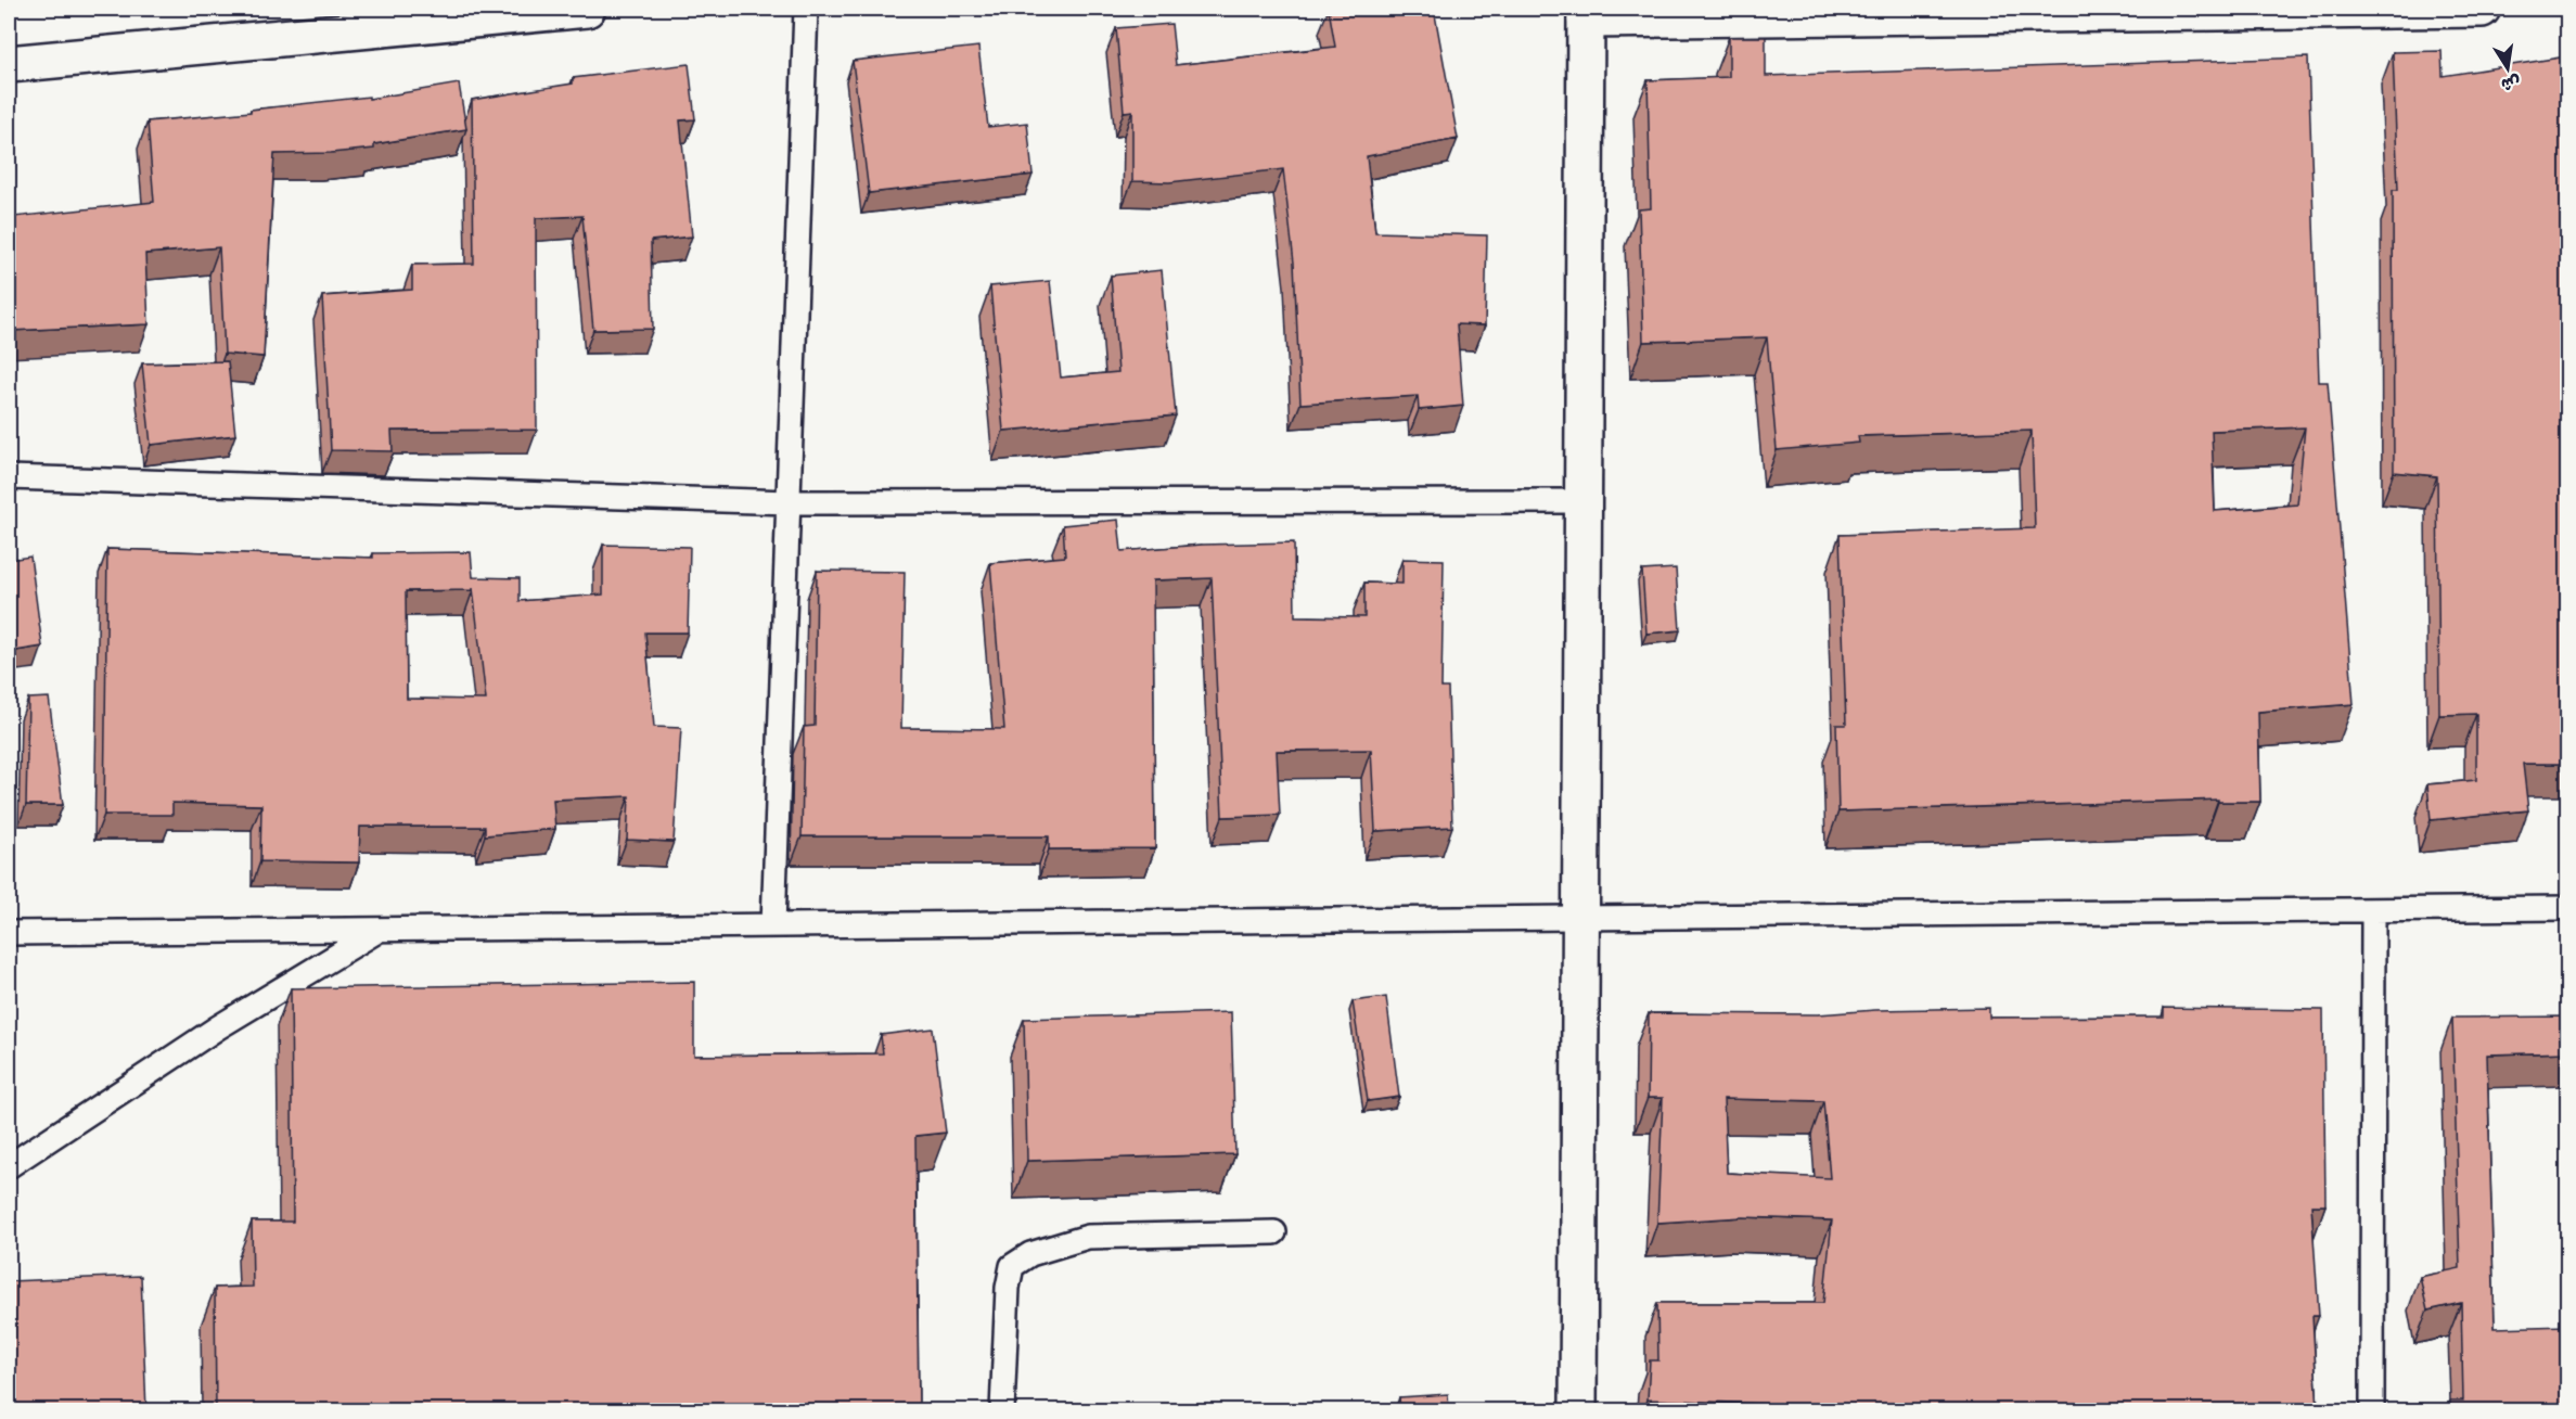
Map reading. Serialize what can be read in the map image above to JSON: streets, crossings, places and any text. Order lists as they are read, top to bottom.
{
  "north": "bottom"
}
